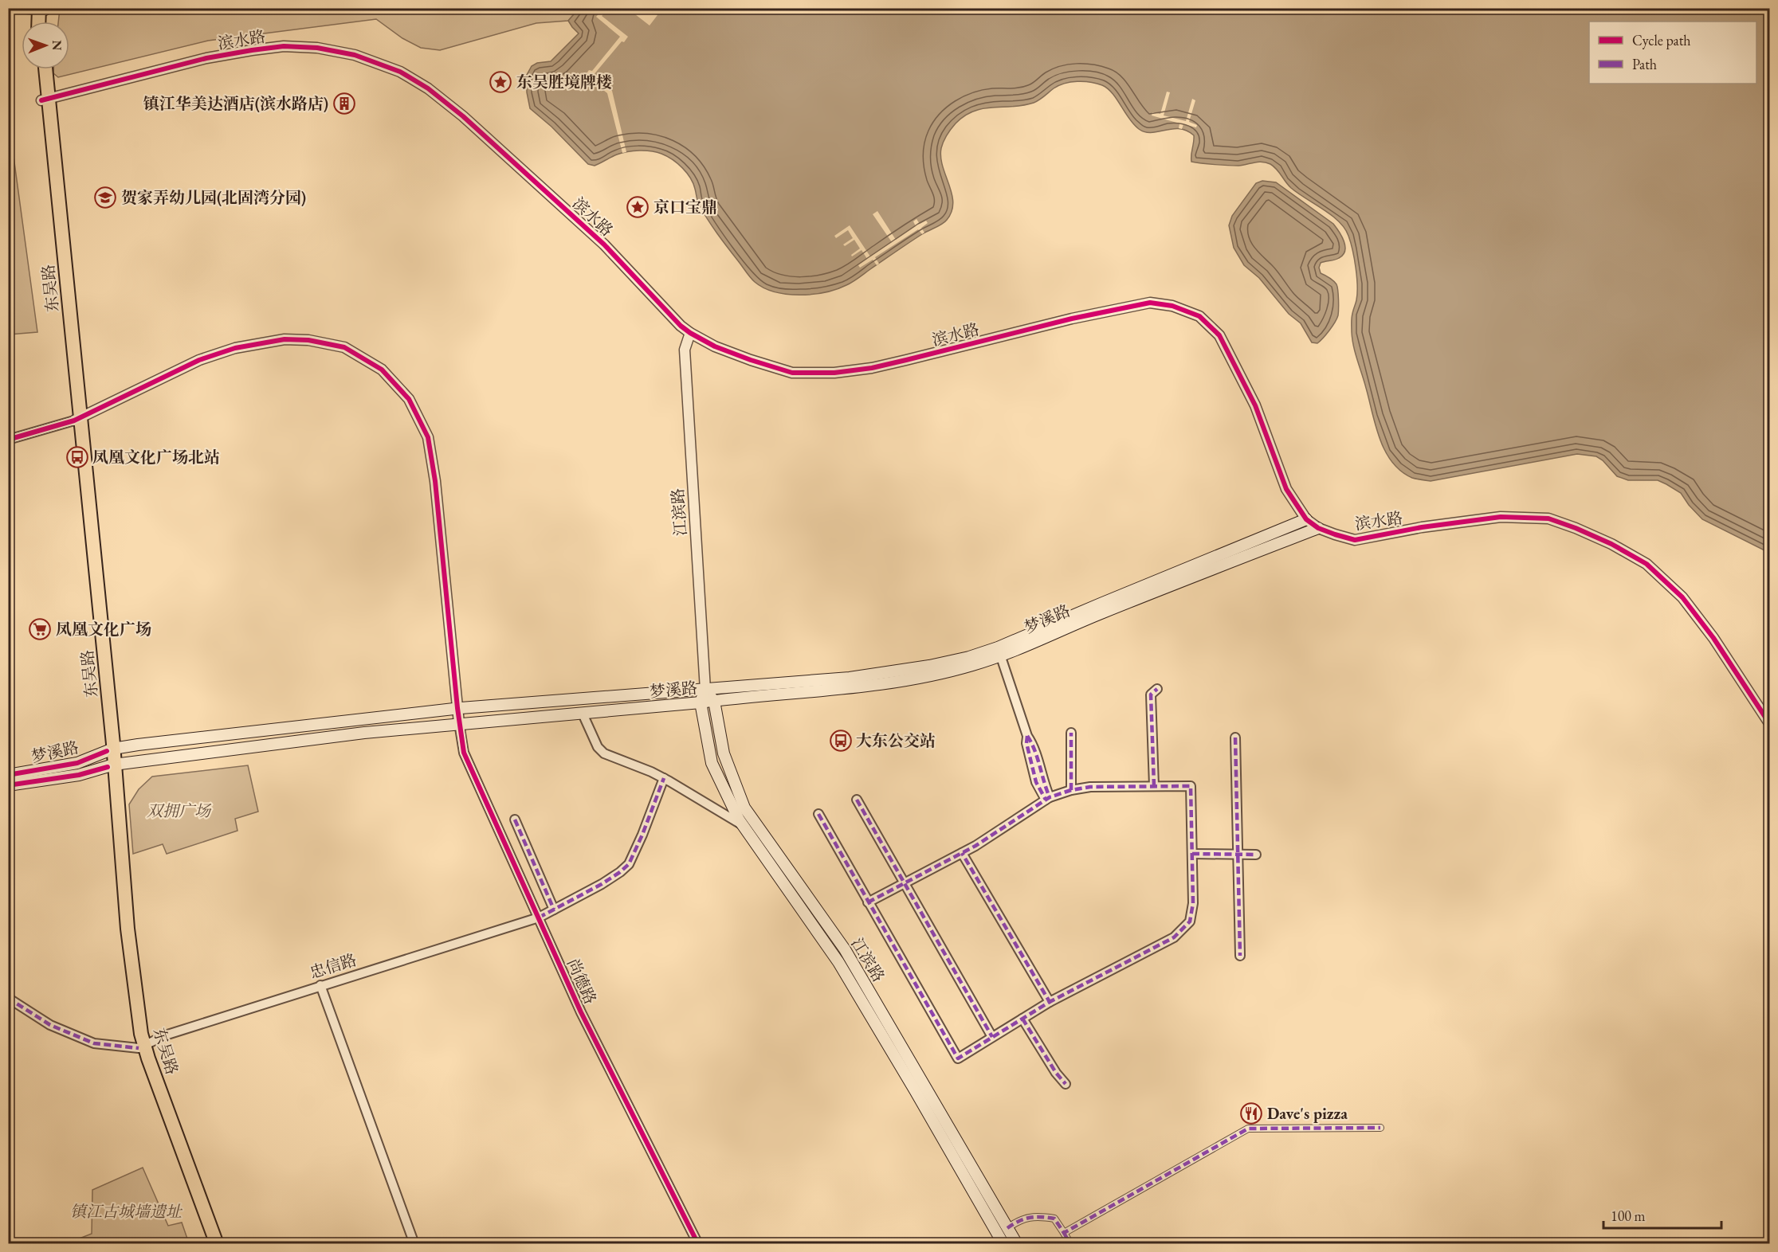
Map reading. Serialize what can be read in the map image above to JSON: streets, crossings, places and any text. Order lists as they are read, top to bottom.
{
  "streets": {
    "main road": ["东吴路", "江滨路", "梦溪路"],
    "street": ["滨水路", "忠信路", "尚德路"]
  },
  "crossings": [
    ["滨水路", "东吴路"],
    ["滨水路", "江滨路"],
    ["滨水路", "梦溪路"],
    ["东吴路", "梦溪路"],
    ["东吴路", "忠信路"],
    ["江滨路", "梦溪路"],
    ["梦溪路", "尚德路"],
    ["忠信路", "尚德路"]
  ],
  "parks": ["双拥广场", "镇江古城墙遗址"],
  "places": {
    "place": ["东吴胜境牌楼", "京口宝鼎"],
    "building": ["镇江华美达酒店(滨水路店)"],
    "school or university": ["贺家弄幼儿园(北固湾分园)"],
    "bus stop": ["凤凰文化广场北站", "大东公交站"],
    "supermarket": ["凤凰文化广场"],
    "restaurant": ["Dave's pizza"]
  },
  "legend": ["Cycle path", "Path"],
  "scale_bar": "100 m",
  "north": "right"
}
